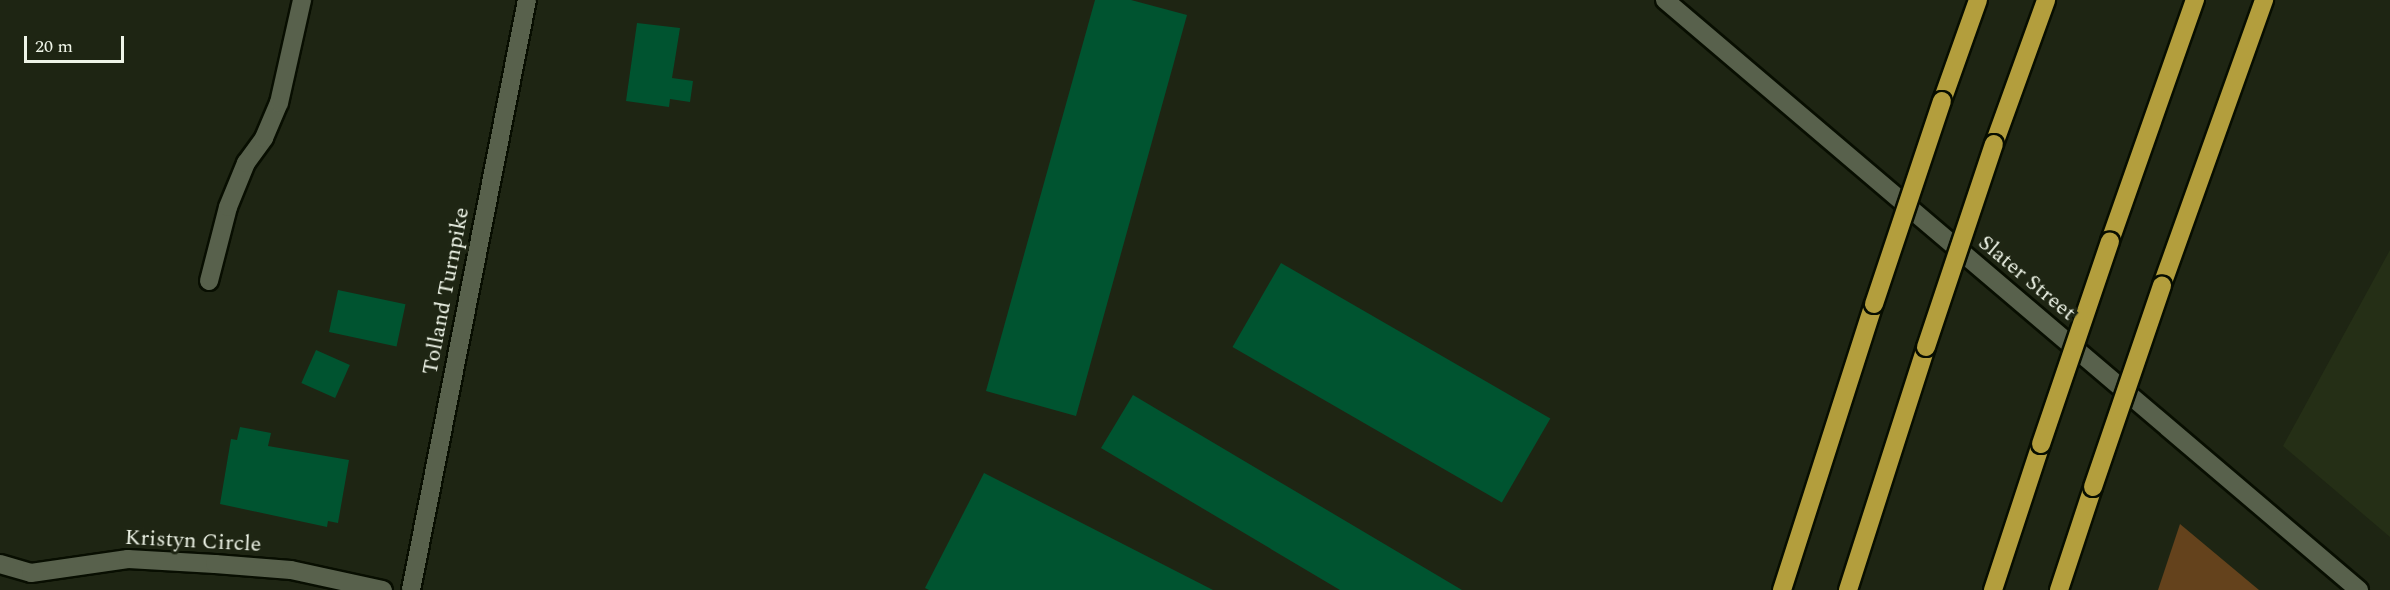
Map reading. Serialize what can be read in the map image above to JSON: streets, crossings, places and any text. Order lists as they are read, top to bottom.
{
  "streets": {
    "street": ["Slater Street", "Tolland Turnpike", "Kristyn Circle"]
  },
  "scale_bar": "20 m"
}
